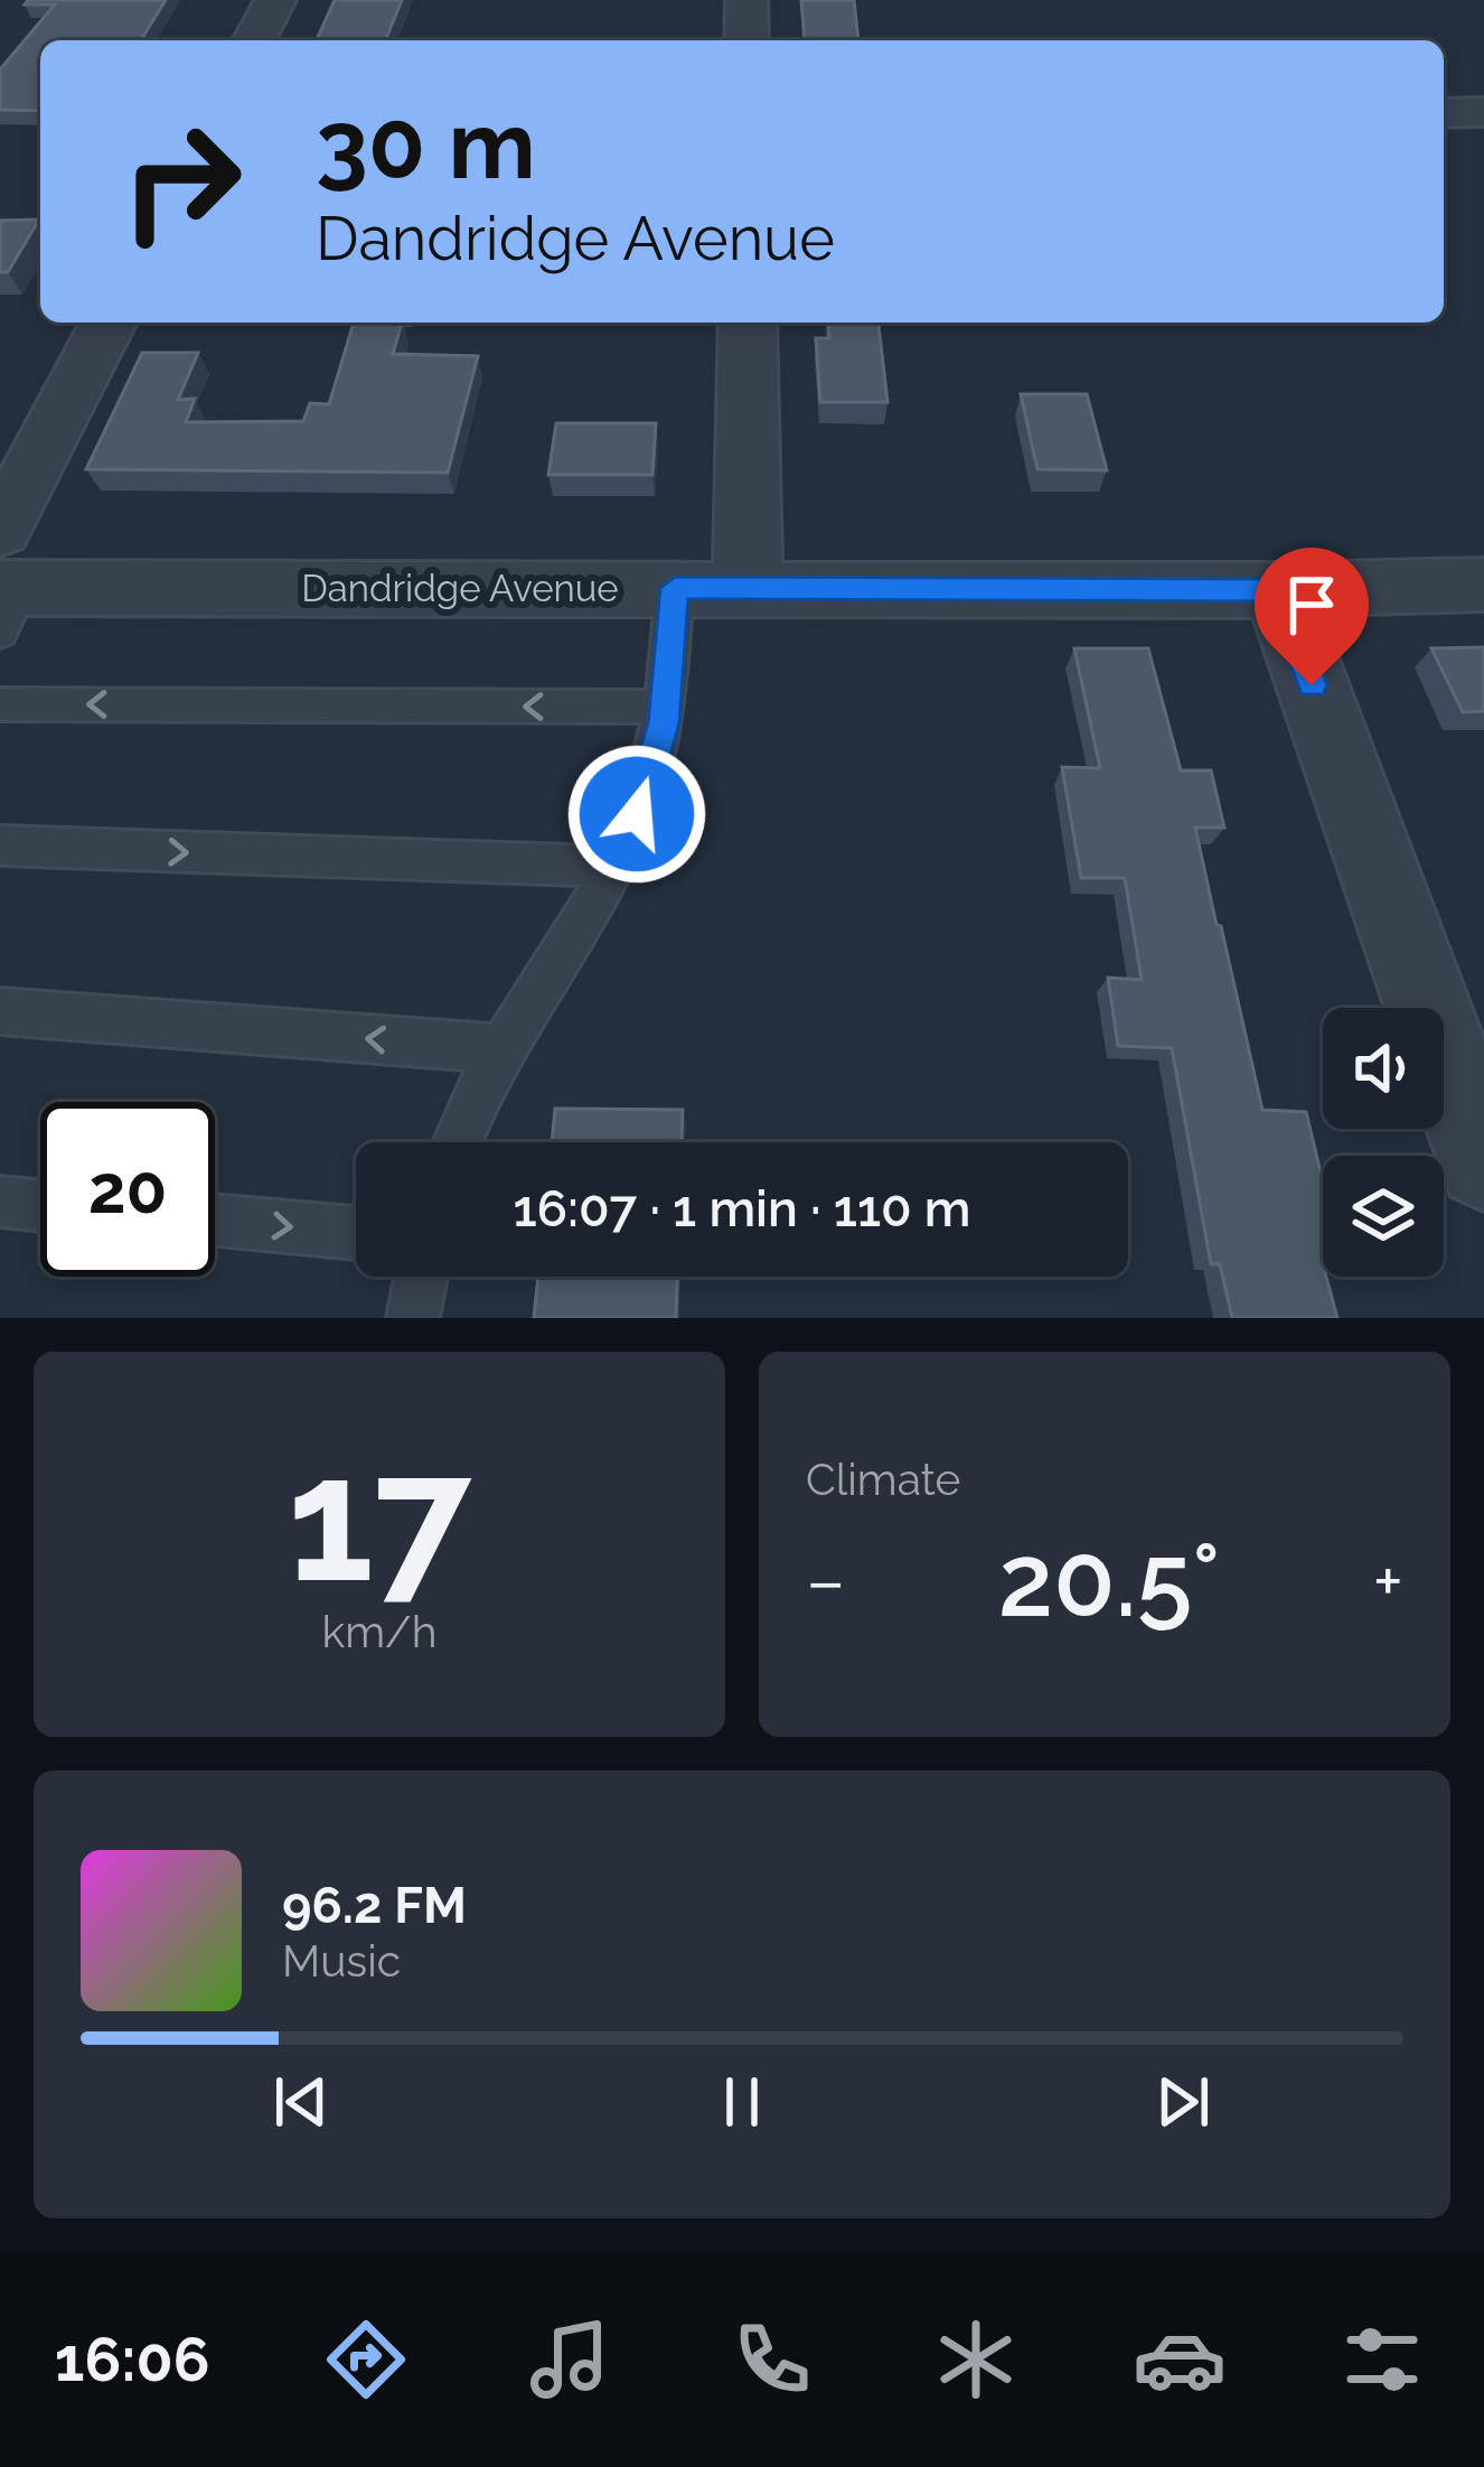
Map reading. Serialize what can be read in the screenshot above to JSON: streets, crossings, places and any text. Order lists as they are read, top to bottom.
{
  "streets": {
    "street": ["Dandridge Avenue"]
  },
  "page": {
    "turn": ["30 m", "Dandridge Avenue"],
    "limit": "20",
    "trip": "16:07 · 1 min · 110 m",
    "tile": [
      ["17", "km/h"],
      "Climate"
    ],
    "heat": ["−", "20.5°", "+"],
    "song": ["96.2 FM", "Music"],
    "tabs": "16:06"
  }
}
